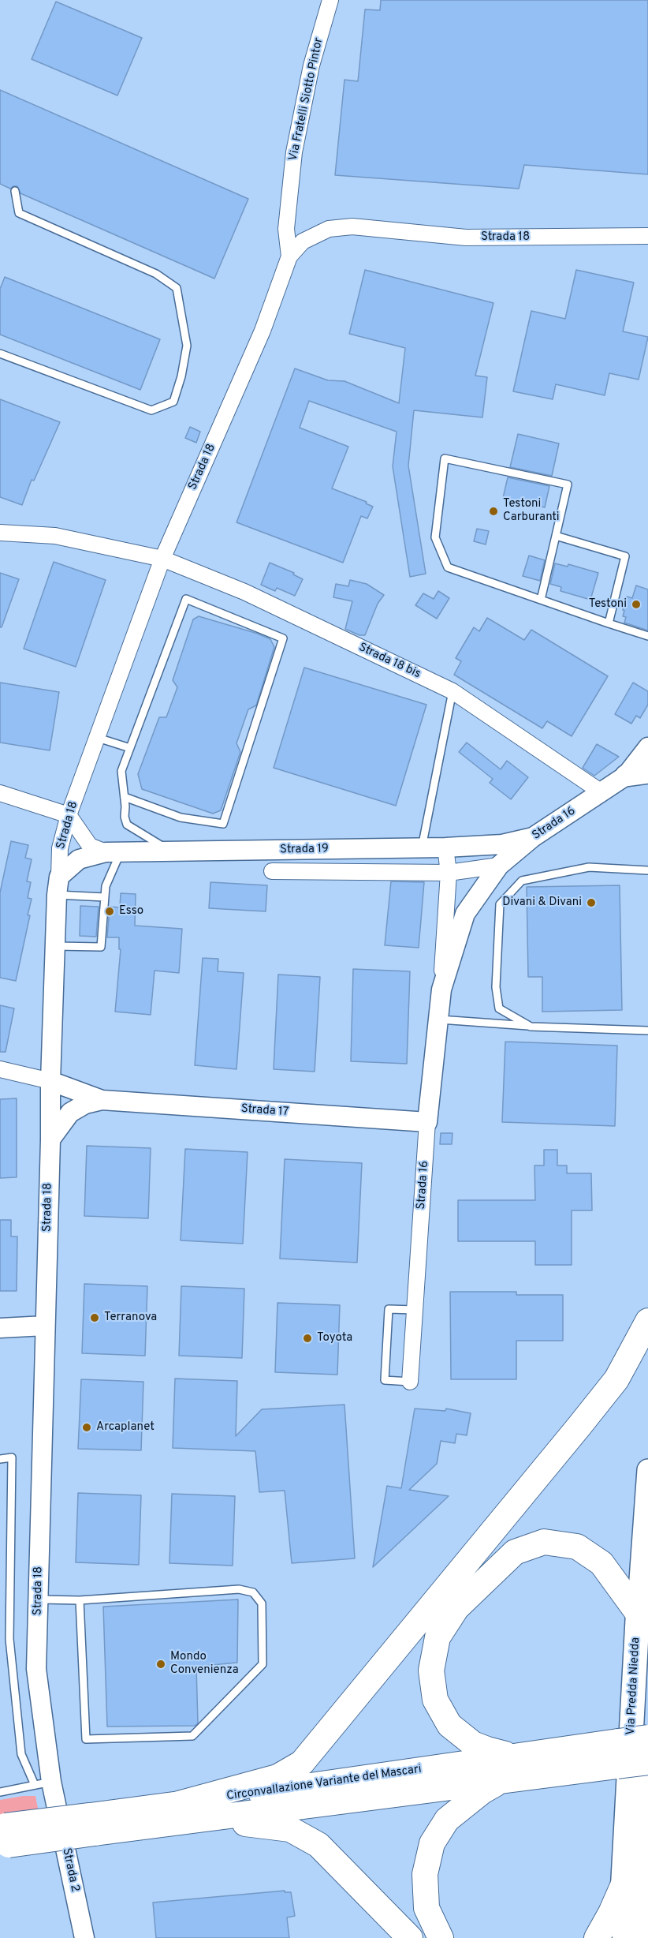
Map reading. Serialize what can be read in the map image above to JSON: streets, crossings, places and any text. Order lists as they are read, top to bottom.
{
  "streets": {
    "highway": ["Circonvallazione Variante del Mascari"],
    "main road": ["Via Predda Niedda"],
    "street": [
      "Via Fratelli Siotto Pintor",
      "Strada 18",
      "Strada 18 bis",
      "Strada 16",
      "Strada 19",
      "Strada 17",
      "Strada 2"
    ]
  },
  "crossings": [
    ["Via Fratelli Siotto Pintor", "Strada 18"],
    ["Strada 18", "Strada 18 bis"],
    ["Strada 18", "Strada 19"],
    ["Strada 18", "Strada 17"],
    ["Strada 18", "Strada 2"],
    ["Strada 18 bis", "Strada 16"],
    ["Strada 16", "Strada 19"],
    ["Strada 16", "Strada 17"]
  ],
  "places": [
    "Testoni Carburanti",
    "Testoni",
    "Divani & Divani",
    "Esso",
    "Terranova",
    "Toyota",
    "Arcaplanet",
    "Mondo Convenienza"
  ]
}
